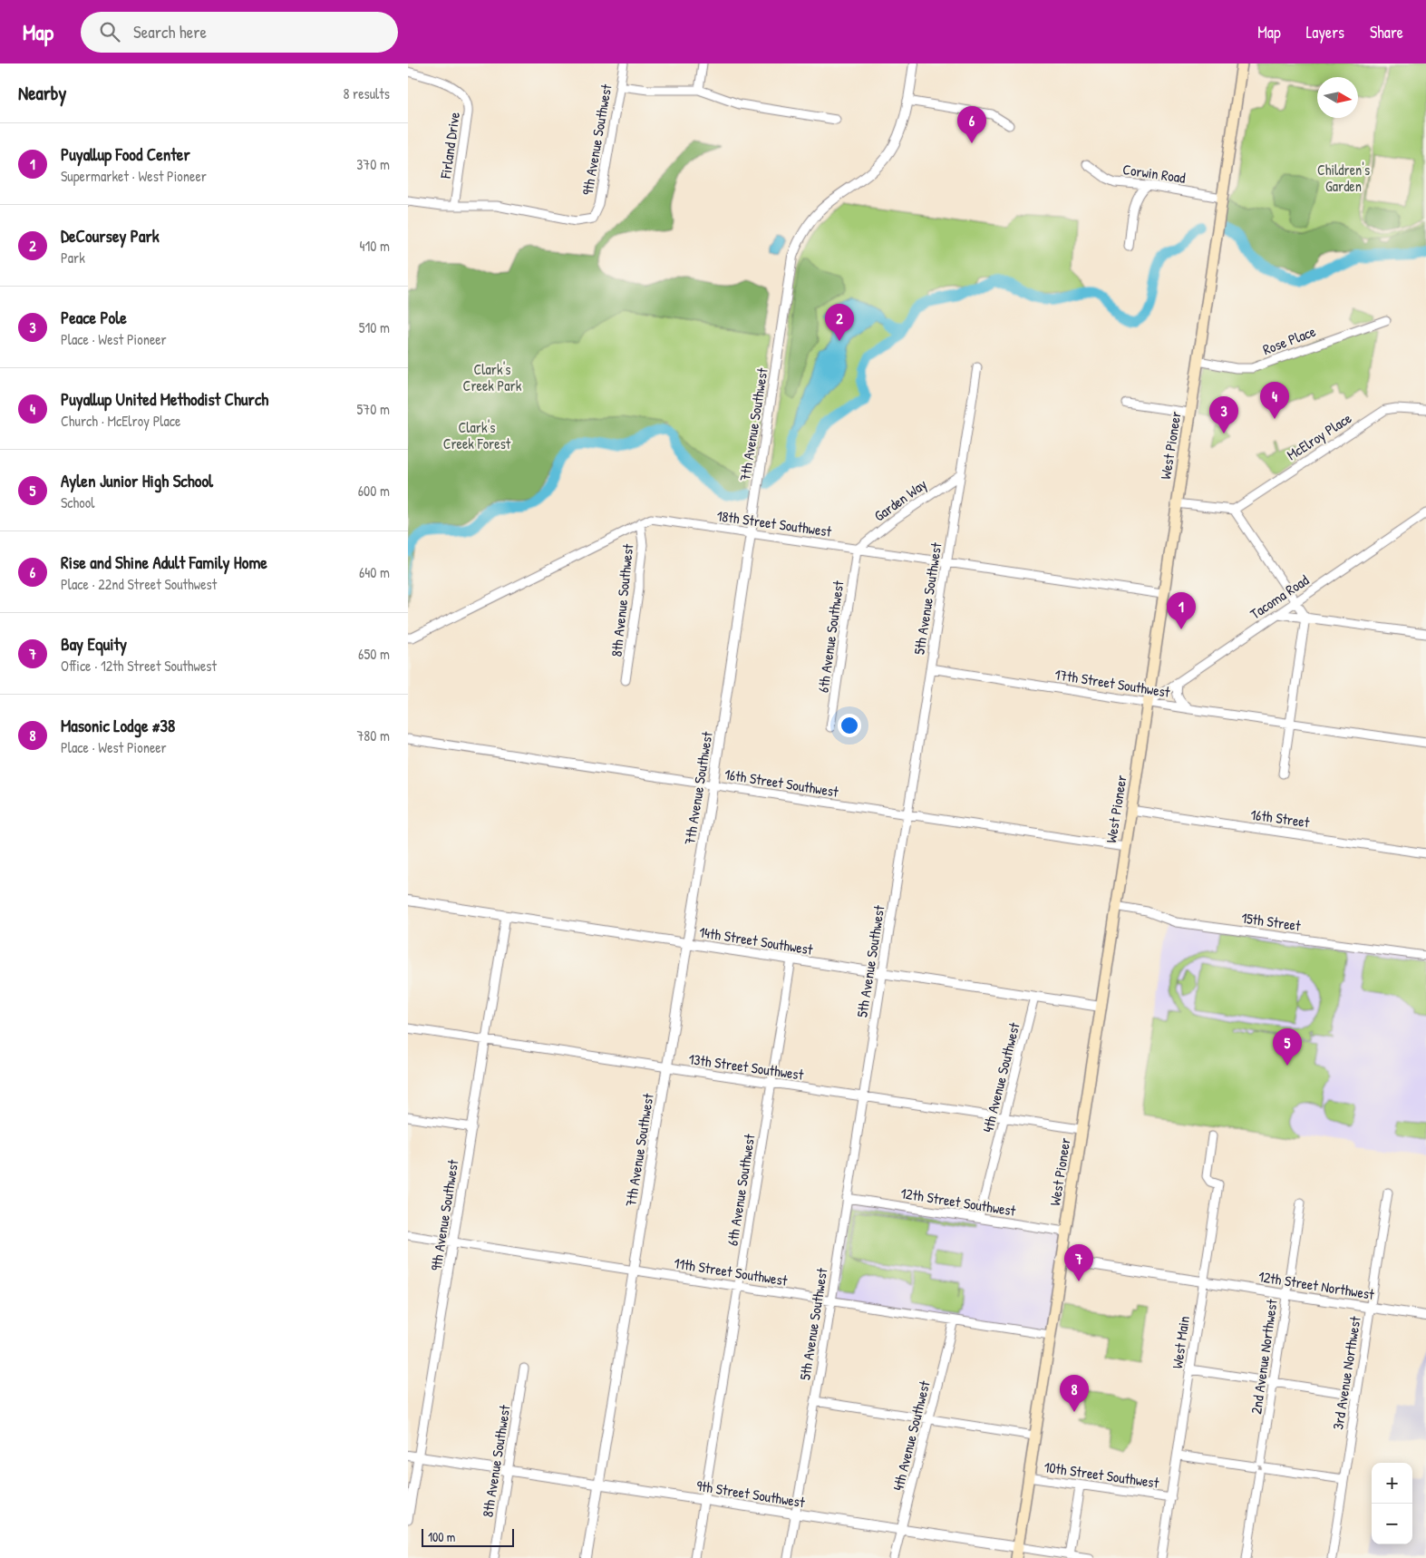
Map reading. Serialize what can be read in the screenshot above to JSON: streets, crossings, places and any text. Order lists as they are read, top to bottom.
{
  "streets": {
    "main road": ["West Pioneer"],
    "street": [
      "9th Avenue Southwest",
      "Firland Drive",
      "Corwin Road",
      "Rose Place",
      "7th Avenue Southwest",
      "McElroy Place",
      "Garden Way",
      "18th Street Southwest",
      "Tacoma Road",
      "5th Avenue Southwest",
      "8th Avenue Southwest",
      "6th Avenue Southwest",
      "17th Street Southwest",
      "16th Street Southwest",
      "16th Street",
      "15th Street",
      "14th Street Southwest",
      "13th Street Southwest",
      "4th Avenue Southwest",
      "12th Street Southwest",
      "11th Street Southwest",
      "12th Street Northwest",
      "West Main",
      "2nd Avenue Northwest",
      "3rd Avenue Northwest",
      "10th Street Southwest",
      "9th Street Southwest"
    ]
  },
  "crossings": [
    ["9th Avenue Southwest", "Firland Drive"],
    ["9th Avenue Southwest", "14th Street Southwest"],
    ["9th Avenue Southwest", "13th Street Southwest"],
    ["9th Avenue Southwest", "11th Street Southwest"],
    ["9th Avenue Southwest", "9th Street Southwest"],
    ["Corwin Road", "West Pioneer"],
    ["Rose Place", "West Pioneer"],
    ["7th Avenue Southwest", "18th Street Southwest"],
    ["7th Avenue Southwest", "16th Street Southwest"],
    ["7th Avenue Southwest", "14th Street Southwest"],
    ["7th Avenue Southwest", "13th Street Southwest"],
    ["7th Avenue Southwest", "11th Street Southwest"],
    ["7th Avenue Southwest", "9th Street Southwest"],
    ["West Pioneer", "18th Street Southwest"],
    ["West Pioneer", "Tacoma Road"],
    ["West Pioneer", "17th Street Southwest"],
    ["West Pioneer", "16th Street Southwest"],
    ["West Pioneer", "16th Street"],
    ["West Pioneer", "15th Street"],
    ["West Pioneer", "14th Street Southwest"],
    ["West Pioneer", "13th Street Southwest"],
    ["West Pioneer", "12th Street Southwest"],
    ["West Pioneer", "11th Street Southwest"],
    ["West Pioneer", "10th Street Southwest"],
    ["West Pioneer", "9th Street Southwest"],
    ["Garden Way", "18th Street Southwest"],
    ["Garden Way", "5th Avenue Southwest"],
    ["Garden Way", "6th Avenue Southwest"],
    ["18th Street Southwest", "5th Avenue Southwest"],
    ["18th Street Southwest", "8th Avenue Southwest"],
    ["18th Street Southwest", "6th Avenue Southwest"],
    ["Tacoma Road", "17th Street Southwest"],
    ["5th Avenue Southwest", "17th Street Southwest"],
    ["5th Avenue Southwest", "16th Street Southwest"],
    ["5th Avenue Southwest", "14th Street Southwest"],
    ["5th Avenue Southwest", "13th Street Southwest"],
    ["5th Avenue Southwest", "12th Street Southwest"],
    ["5th Avenue Southwest", "11th Street Southwest"],
    ["5th Avenue Southwest", "9th Street Southwest"],
    ["8th Avenue Southwest", "9th Street Southwest"],
    ["6th Avenue Southwest", "14th Street Southwest"],
    ["6th Avenue Southwest", "13th Street Southwest"],
    ["6th Avenue Southwest", "11th Street Southwest"],
    ["6th Avenue Southwest", "9th Street Southwest"],
    ["14th Street Southwest", "4th Avenue Southwest"],
    ["13th Street Southwest", "4th Avenue Southwest"],
    ["4th Avenue Southwest", "12th Street Southwest"],
    ["4th Avenue Southwest", "11th Street Southwest"],
    ["4th Avenue Southwest", "9th Street Southwest"],
    ["12th Street Northwest", "West Main"],
    ["12th Street Northwest", "2nd Avenue Northwest"],
    ["12th Street Northwest", "3rd Avenue Northwest"],
    ["West Main", "10th Street Southwest"]
  ],
  "parks": ["Children's Garden", "Clark's Creek Park", "Clark's Creek Forest"],
  "scale_bar": "100 m",
  "north": "right",
  "page": {
    "header": "Map",
    "search": "Search here",
    "nav": ["Map", "Layers", "Share"],
    "heading": ["Nearby", "8 results"],
    "pins": [
      "6",
      "2",
      "4",
      "3",
      "1",
      "5",
      "7",
      "8"
    ],
    "list": [
      {
        "mark": "1",
        "name": "Puyallup Food Center",
        "note": "Supermarket · West Pioneer",
        "value": "370 m"
      },
      {
        "mark": "2",
        "name": "DeCoursey Park",
        "note": "Park",
        "value": "410 m"
      },
      {
        "mark": "3",
        "name": "Peace Pole",
        "note": "Place · West Pioneer",
        "value": "510 m"
      },
      {
        "mark": "4",
        "name": "Puyallup United Methodist Church",
        "note": "Church · McElroy Place",
        "value": "570 m"
      },
      {
        "mark": "5",
        "name": "Aylen Junior High School",
        "note": "School",
        "value": "600 m"
      },
      {
        "mark": "6",
        "name": "Rise and Shine Adult Family Home",
        "note": "Place · 22nd Street Southwest",
        "value": "640 m"
      },
      {
        "mark": "7",
        "name": "Bay Equity",
        "note": "Office · 12th Street Southwest",
        "value": "650 m"
      },
      {
        "mark": "8",
        "name": "Masonic Lodge #38",
        "note": "Place · West Pioneer",
        "value": "780 m"
      }
    ],
    "map_buttons": ["+", "−"],
    "scale": "100 m"
  }
}
